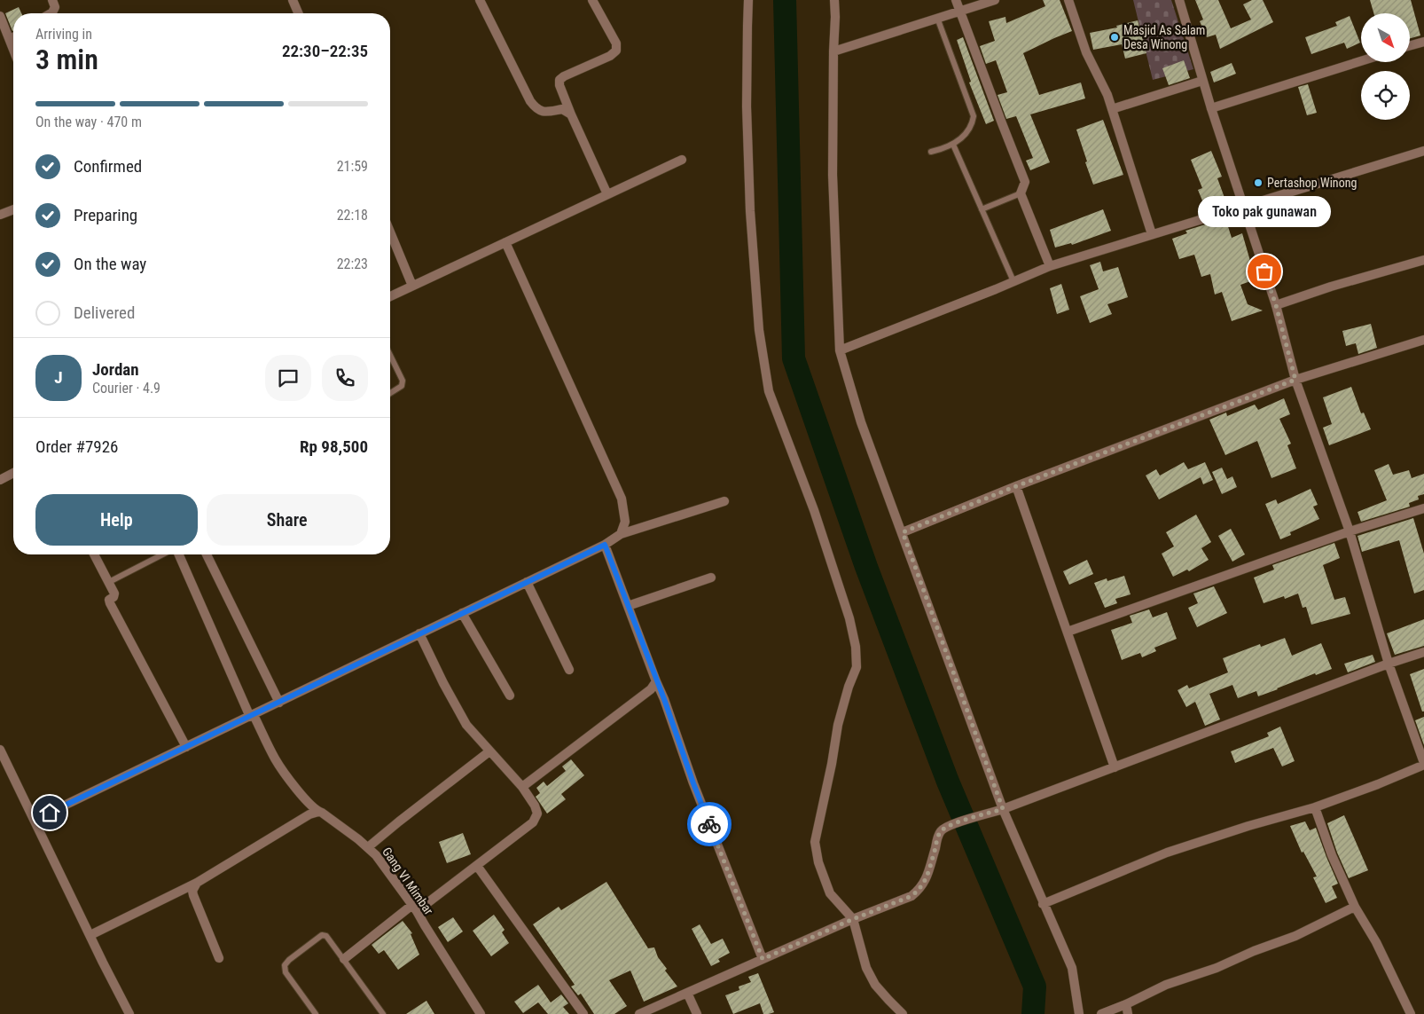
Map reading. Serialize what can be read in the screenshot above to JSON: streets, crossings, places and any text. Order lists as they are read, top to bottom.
{
  "streets": {
    "street": ["Gang VI Mimbar"]
  },
  "places": ["Masjid As Salam Desa Winong", "Pertashop Winong", "Toko pak gunawan"],
  "north": "bottom right",
  "page": {
    "heading": ["3 min", "Arriving in", "22:30–22:35"],
    "panel": [
      "Jordan",
      "Courier · 4.9",
      "Order #7926",
      "Rp 98,500"
    ],
    "bar": "On the way · 470 m",
    "list": [
      ["Confirmed", "21:59"],
      ["Preparing", "22:18"],
      ["On the way", "22:23"],
      "Delivered"
    ],
    "bubble": "Toko pak gunawan",
    "round": "J",
    "buttons": ["Help", "Share"]
  }
}
